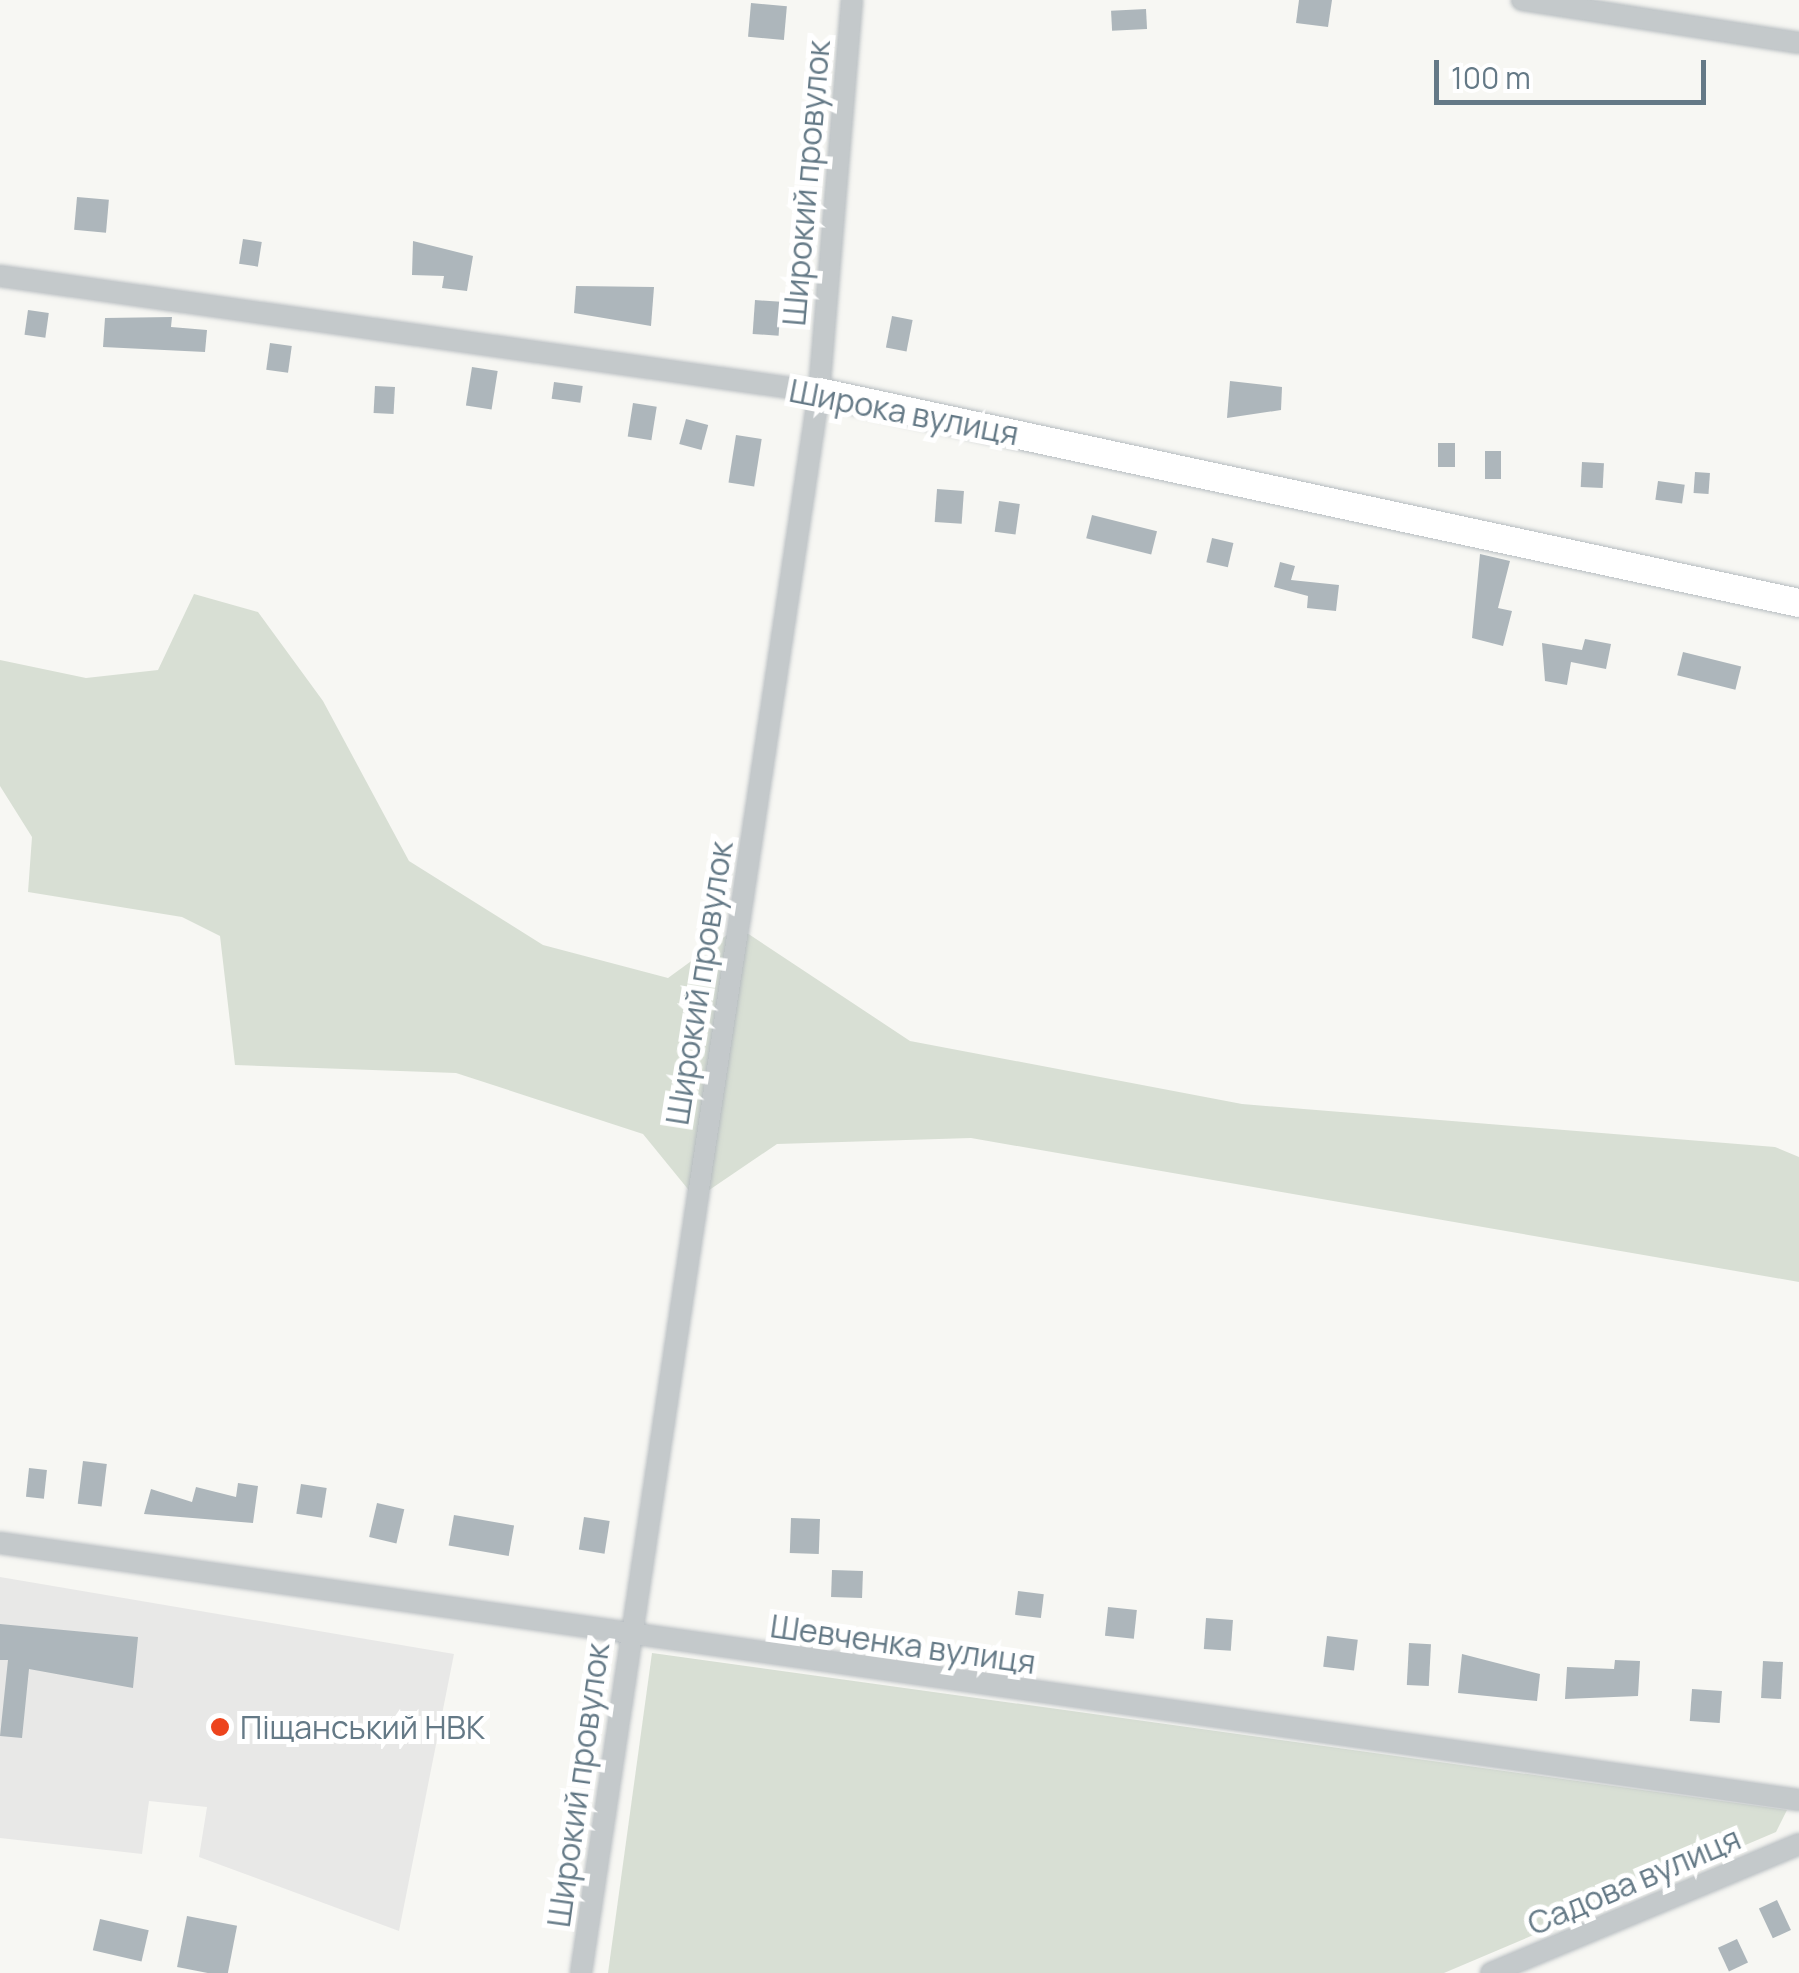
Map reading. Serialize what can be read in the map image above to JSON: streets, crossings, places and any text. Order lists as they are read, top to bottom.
{
  "streets": {
    "street": [
      "Широкий провулок",
      "Широка вулиця",
      "Шевченка вулиця",
      "Садова вулиця"
    ]
  },
  "crossings": [
    ["Широкий провулок", "Широка вулиця"],
    ["Широкий провулок", "Шевченка вулиця"]
  ],
  "places": ["Піщанський НВК"],
  "scale_bar": "100 m"
}
